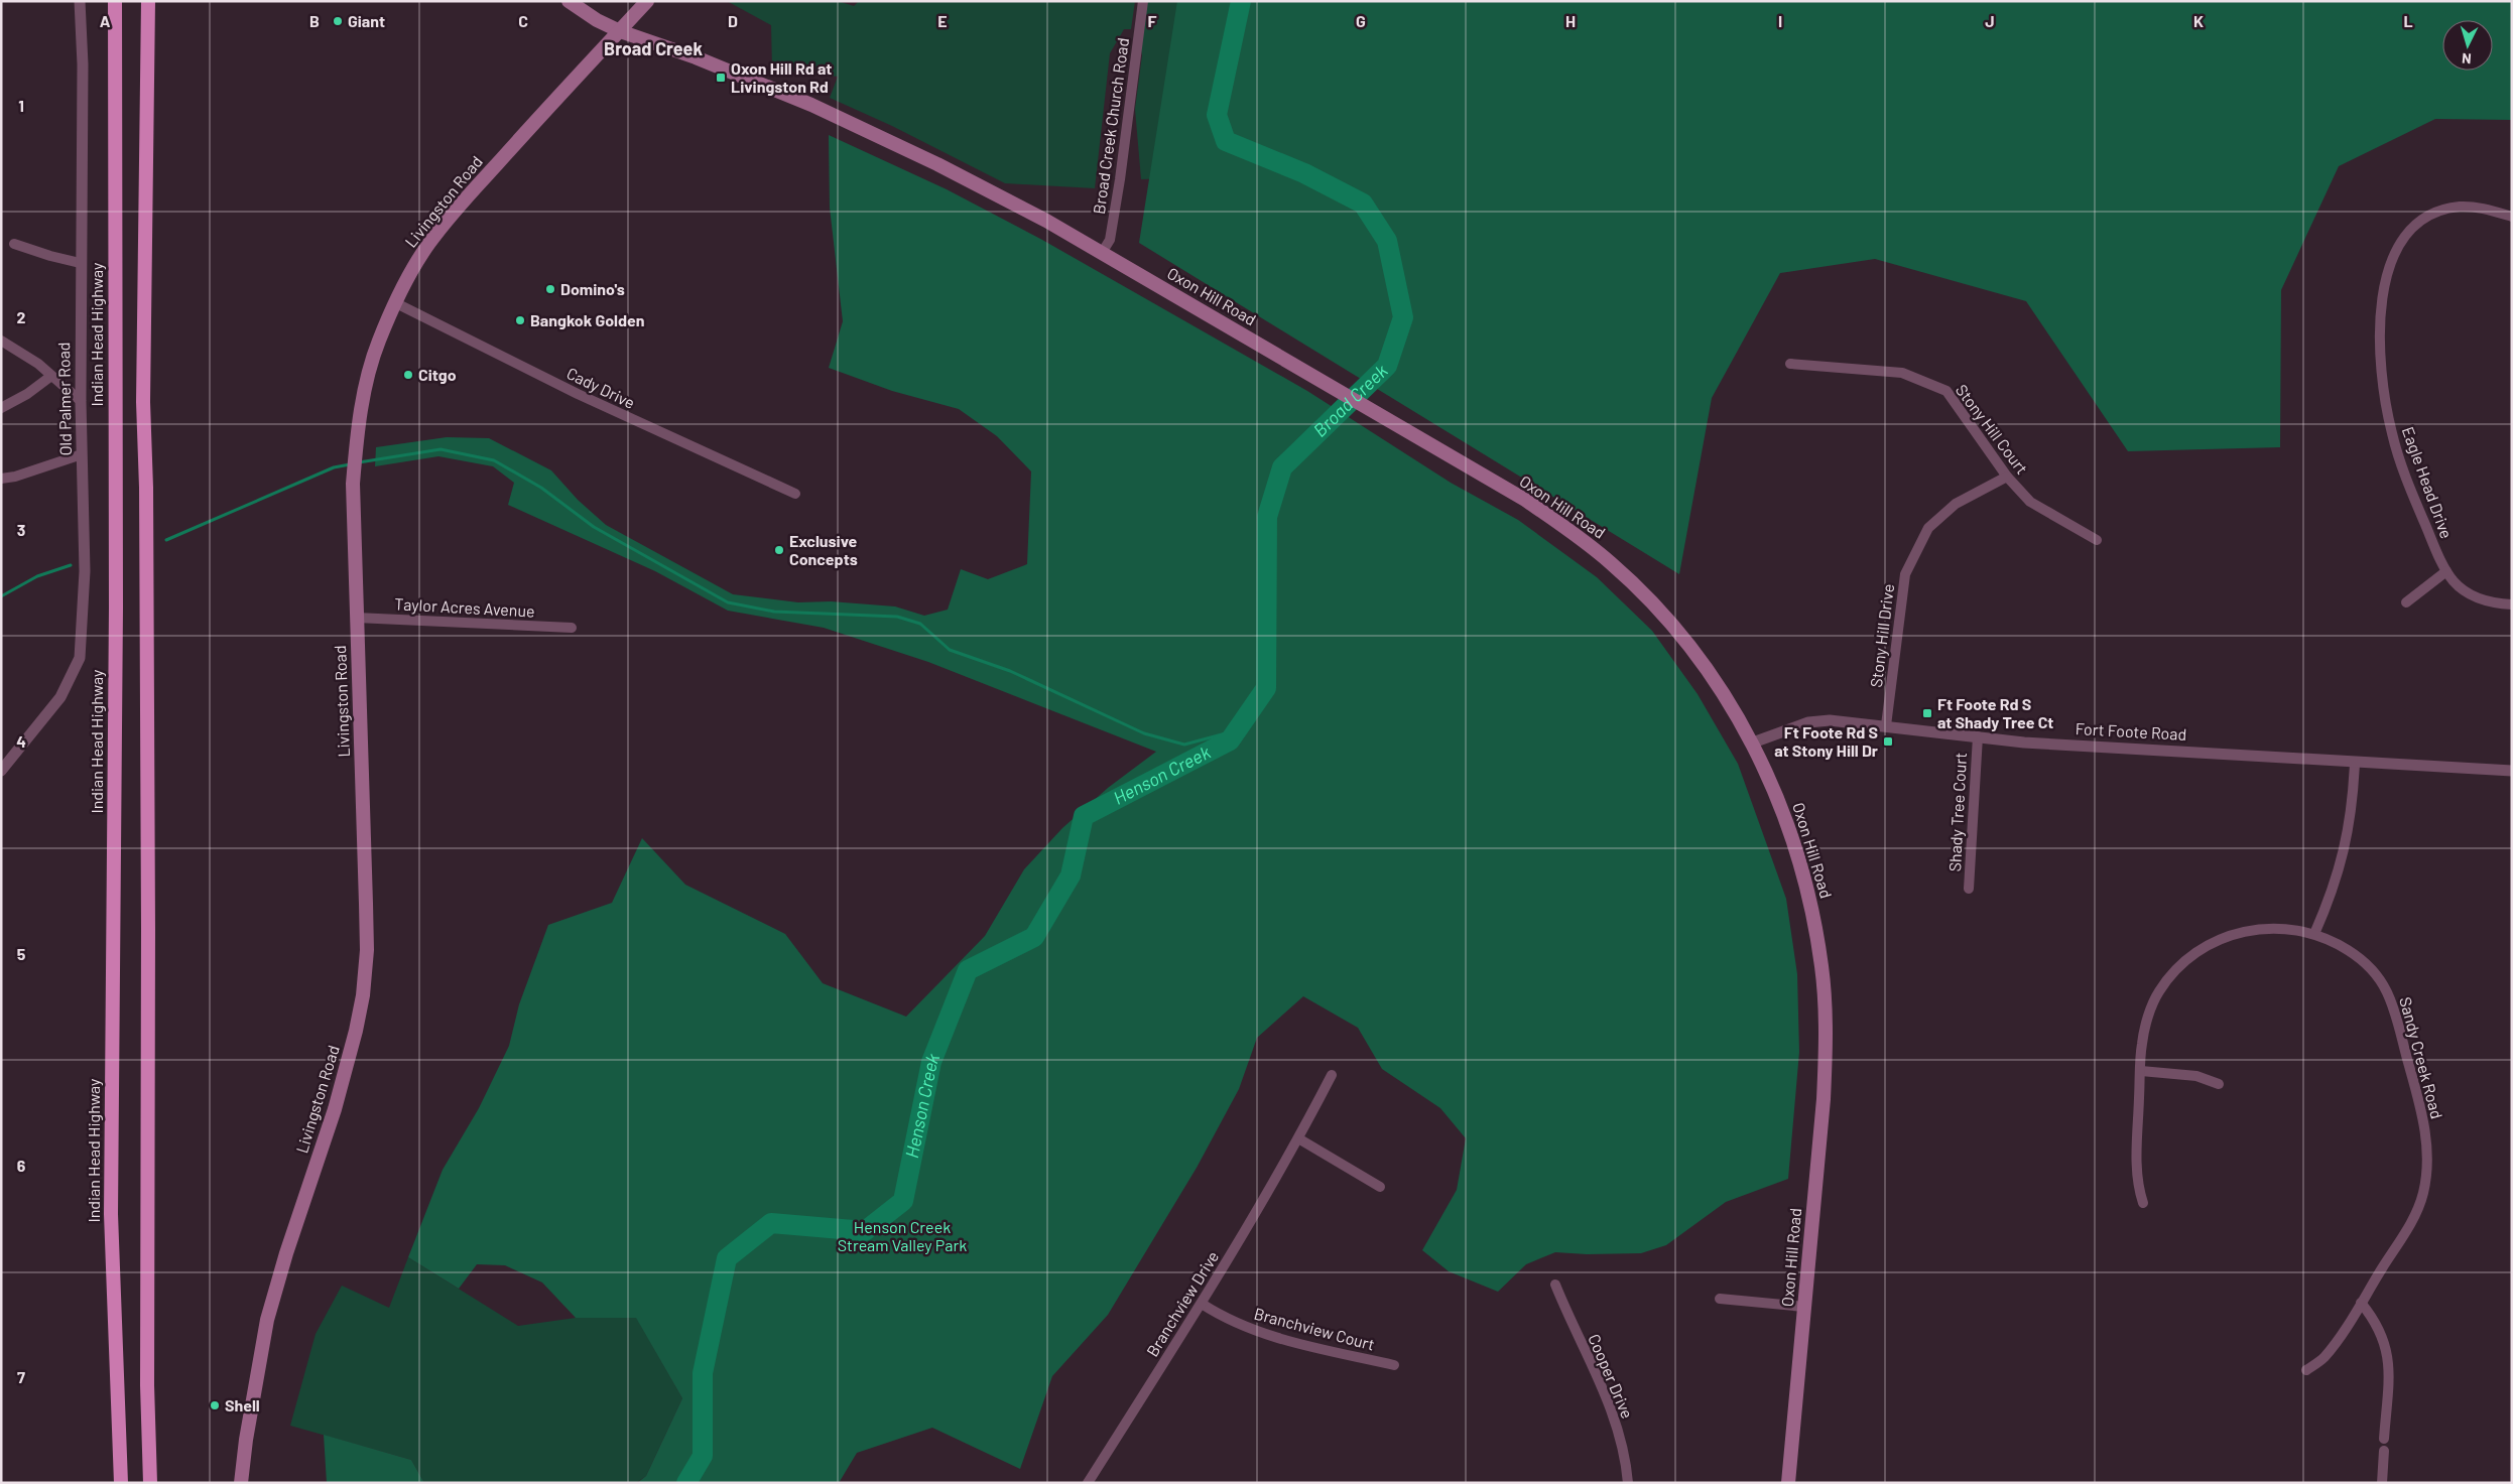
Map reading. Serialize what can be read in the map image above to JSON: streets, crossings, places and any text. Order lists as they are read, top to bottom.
{
  "streets": {
    "highway": ["Indian Head Highway"],
    "main road": ["Livingston Road", "Oxon Hill Road"],
    "street": [
      "Broad Creek Church Road",
      "Cady Drive",
      "Old Palmer Road",
      "Stony Hill Court",
      "Eagle Head Drive",
      "Taylor Acres Avenue",
      "Stony Hill Drive",
      "Fort Foote Road",
      "Shady Tree Court",
      "Sandy Creek Road",
      "Branchview Drive",
      "Branchview Court",
      "Cooper Drive"
    ]
  },
  "crossings": [
    ["Broad Creek Church Road", "Oxon Hill Road"],
    ["Livingston Road", "Oxon Hill Road"],
    ["Livingston Road", "Cady Drive"],
    ["Livingston Road", "Taylor Acres Avenue"],
    ["Oxon Hill Road", "Fort Foote Road"],
    ["Stony Hill Court", "Stony Hill Drive"],
    ["Stony Hill Drive", "Fort Foote Road"],
    ["Fort Foote Road", "Shady Tree Court"],
    ["Branchview Drive", "Branchview Court"]
  ],
  "districts": ["Broad Creek"],
  "water": ["Broad Creek", "Henson Creek"],
  "parks": ["Henson Creek Stream Valley Park"],
  "places": {
    "other": [
      "Giant",
      "Domino's",
      "Bangkok Golden",
      "Citgo",
      "Exclusive Concepts",
      "Shell"
    ],
    "transit": ["Oxon Hill Rd at Livingston Rd", "Ft Foote Rd S at Shady Tree Ct", "Ft Foote Rd S at Stony Hill Dr"]
  },
  "north": "bottom",
  "grid": {
    "columns": [
      "A",
      "B",
      "C",
      "D",
      "E",
      "F",
      "G",
      "H",
      "I",
      "J",
      "K",
      "L"
    ],
    "rows": [
      "1",
      "2",
      "3",
      "4",
      "5",
      "6",
      "7"
    ]
  }
}
